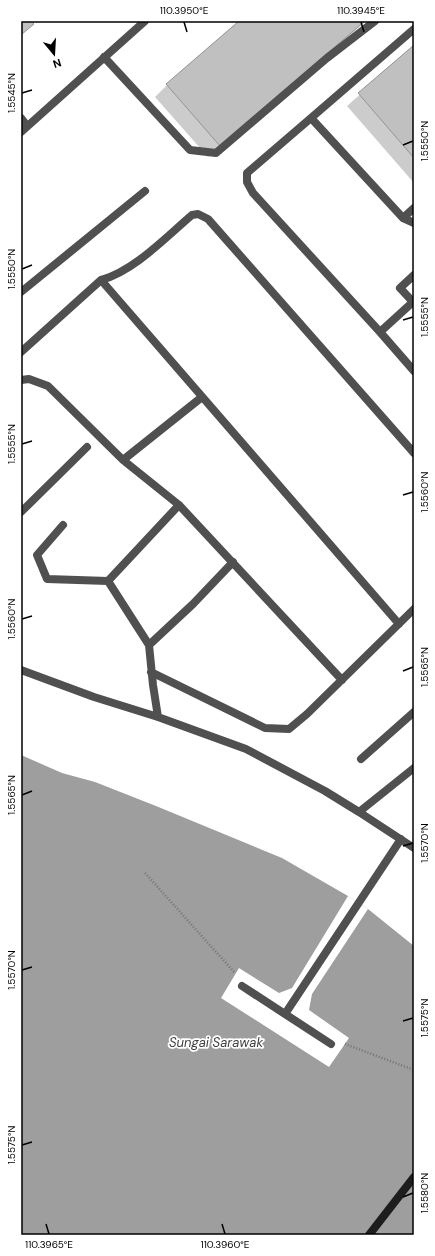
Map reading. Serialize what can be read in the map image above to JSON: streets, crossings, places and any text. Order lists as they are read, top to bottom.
{
  "water": ["Sungai Sarawak"],
  "north": "bottom",
  "coordinates": [
    "110.3950°E",
    "110.3945°E",
    "1.5545°N",
    "1.5550°N",
    "1.5555°N",
    "1.5560°N",
    "1.5565°N",
    "1.5570°N",
    "1.5575°N",
    "1.5580°N",
    "110.3965°E",
    "110.3960°E"
  ]
}
